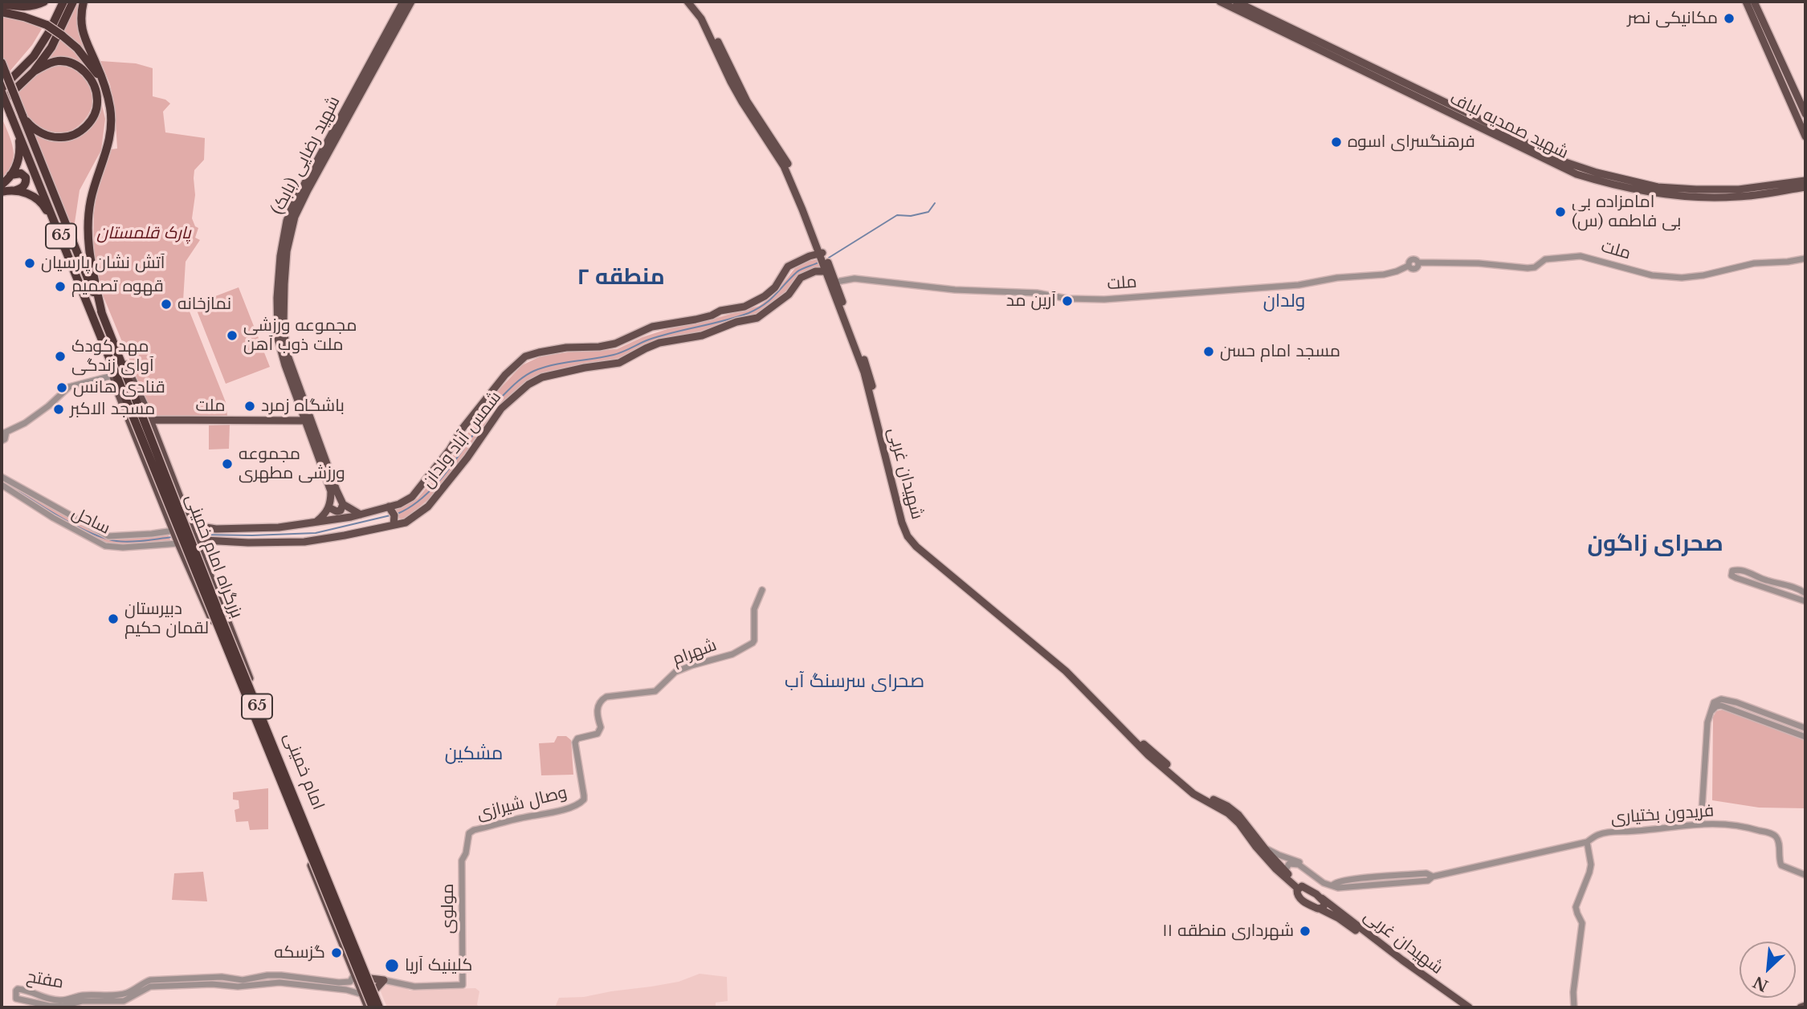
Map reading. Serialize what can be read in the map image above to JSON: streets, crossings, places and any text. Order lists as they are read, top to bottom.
{
  "streets": {
    "highway": ["65", "بزرگراه امام خمینی"],
    "main road": [
      "شهید صمدیه لباف",
      "شهید رضایی (بابک)",
      "ملت",
      "شمس آباد ولدان",
      "شهیدان غربی",
      "امام خمینی"
    ],
    "street": [
      "ساحل",
      "شهرام",
      "وصال شیرازی",
      "فریدون بختیاری",
      "مولوی",
      "مفتح"
    ]
  },
  "crossings": [
    ["شهید رضایی (بابک)", "ملت"],
    ["65", "بزرگراه امام خمینی"],
    ["65", "امام خمینی"],
    ["ملت", "شهیدان غربی"],
    ["ملت", "امام خمینی"],
    ["شمس آباد ولدان", "شهیدان غربی"],
    ["شمس آباد ولدان", "امام خمینی"],
    ["ساحل", "امام خمینی"],
    ["بزرگراه امام خمینی", "امام خمینی"],
    ["شهرام", "وصال شیرازی"],
    ["امام خمینی", "مفتح"],
    ["وصال شیرازی", "مولوی"]
  ],
  "districts": [
    "منطقه ۲",
    "ولدان",
    "صحرای زاگون",
    "صحرای سرسنگ آب",
    "مشکین"
  ],
  "parks": ["پارک قلمستان"],
  "places": [
    "مکانیکی نصر",
    "فرهنگسرای اسوه",
    "امامزاده بی بی فاطمه (س)",
    "آتش نشان پارسیان",
    "قهوه تصمیم",
    "آرین مد",
    "نمازخانه",
    "مجموعه ورزشی ملت ذوب آهن",
    "مسجد امام حسن",
    "مهد کودک آوای زندگی",
    "قنادی هانس",
    "باشگاه زمرد",
    "مسجد الاکبر",
    "مجموعه ورزشی مطهری",
    "دبیرستان لقمان حکیم",
    "شهرداری منطقه ۱۱",
    "گزسکه",
    "کلینیک آریا"
  ],
  "north": "bottom left"
}
